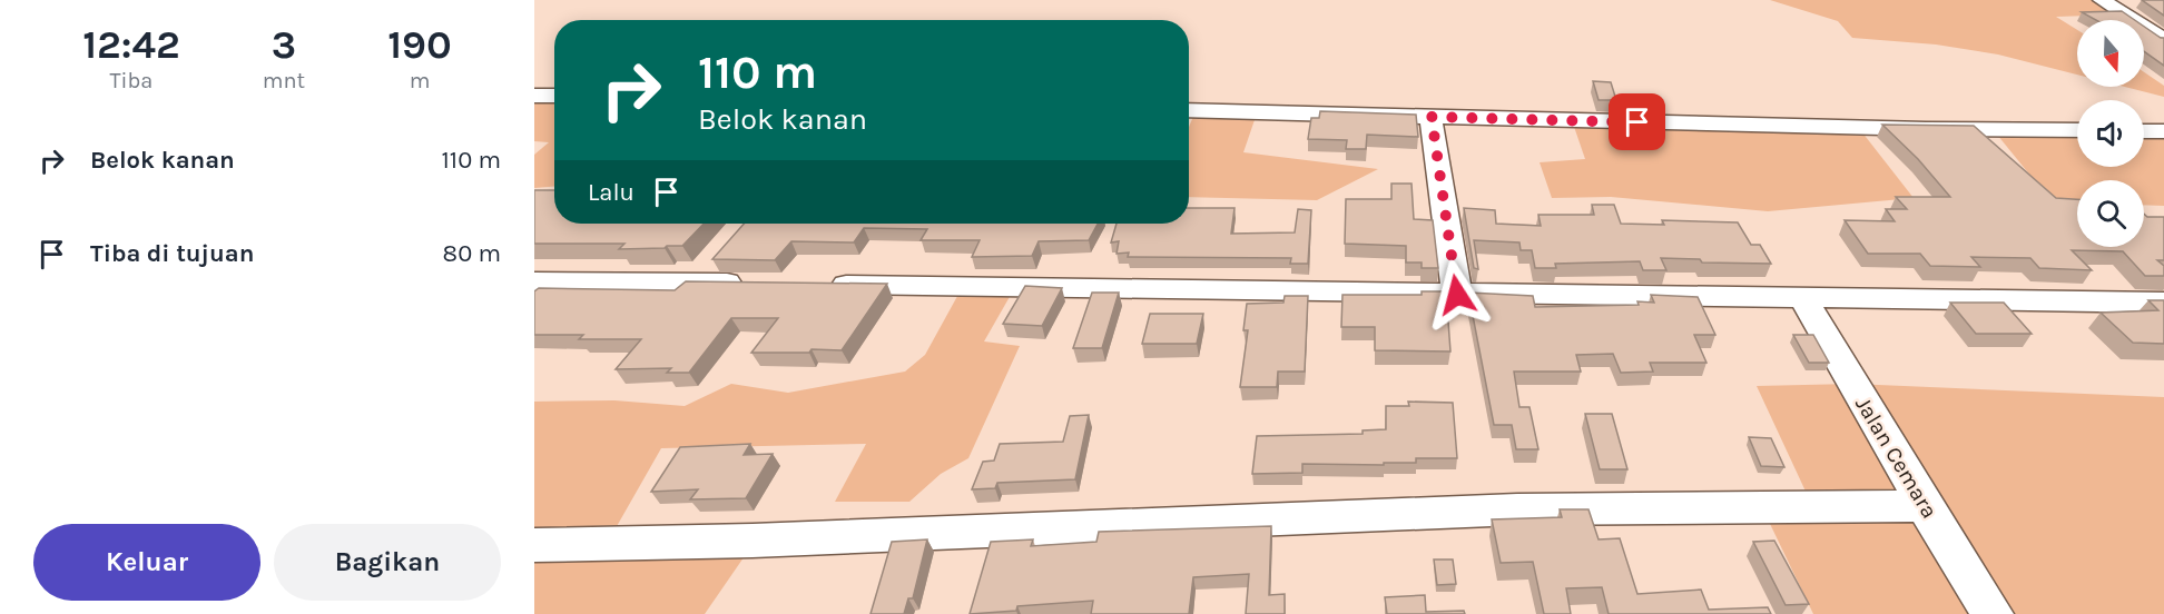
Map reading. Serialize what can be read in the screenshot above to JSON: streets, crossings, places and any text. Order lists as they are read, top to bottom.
{
  "streets": {
    "street": ["Jalan Cemara"]
  },
  "north": "bottom",
  "page": {
    "eta": [
      "12:42",
      "Tiba",
      "3",
      "mnt",
      "190",
      "m"
    ],
    "turn": ["110 m", "Belok kanan"],
    "list": [
      {
        "name": "Belok kanan",
        "value": "110 m"
      },
      {
        "name": "Tiba di tujuan",
        "value": "80 m"
      }
    ],
    "then": "Lalu",
    "buttons": ["Keluar", "Bagikan"]
  }
}
